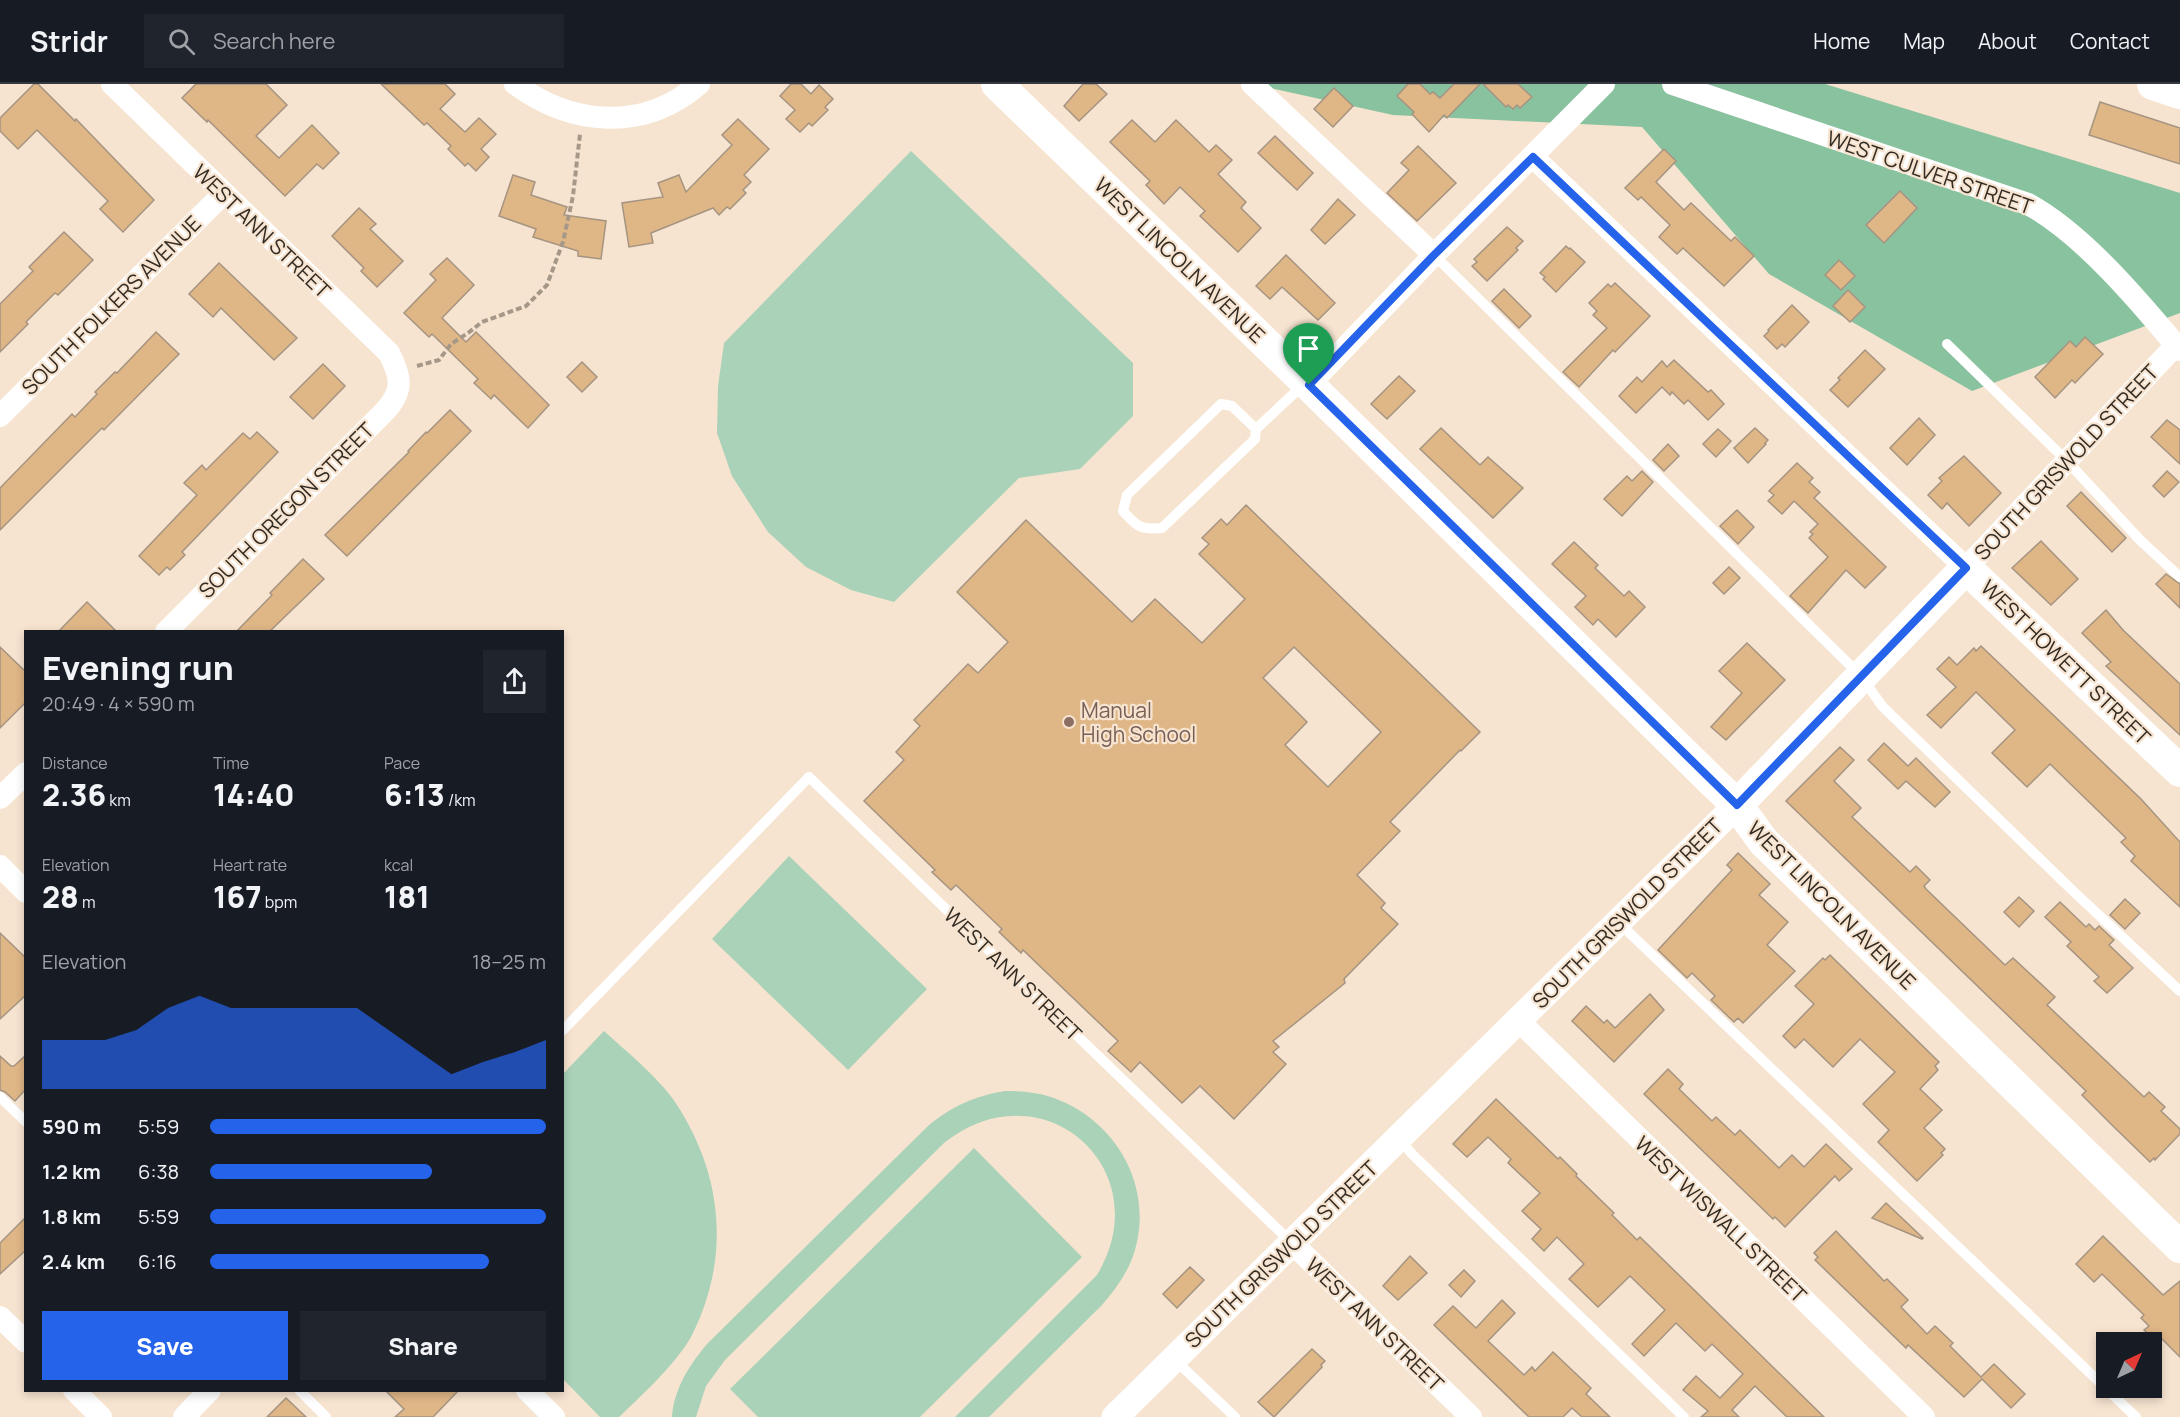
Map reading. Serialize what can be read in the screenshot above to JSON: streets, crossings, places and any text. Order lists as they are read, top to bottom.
{
  "streets": {
    "main road": ["WEST LINCOLN AVENUE", "SOUTH GRISWOLD STREET", "WEST HOWETT STREET"],
    "street": [
      "WEST CULVER STREET",
      "WEST ANN STREET",
      "SOUTH FOLKERS AVENUE",
      "SOUTH OREGON STREET",
      "WEST WISWALL STREET"
    ]
  },
  "crossings": [
    ["WEST CULVER STREET", "SOUTH GRISWOLD STREET"],
    ["WEST ANN STREET", "SOUTH FOLKERS AVENUE"],
    ["WEST ANN STREET", "SOUTH GRISWOLD STREET"],
    ["WEST ANN STREET", "SOUTH OREGON STREET"],
    ["WEST LINCOLN AVENUE", "SOUTH GRISWOLD STREET"],
    ["SOUTH GRISWOLD STREET", "WEST HOWETT STREET"],
    ["SOUTH GRISWOLD STREET", "WEST WISWALL STREET"]
  ],
  "places": ["Manual High School"],
  "north": "top right",
  "page": {
    "header": "Stridr",
    "search": "Search here",
    "nav": [
      "Home",
      "Map",
      "About",
      "Contact"
    ],
    "heading": ["Evening run", "20:49 · 4 × 590 m"],
    "stats": [
      ["Distance", "2.36 km"],
      ["Time", "14:40"],
      ["Pace", "6:13 /km"],
      ["Elevation", "28 m"],
      ["Heart rate", "167 bpm"],
      ["kcal", "181"]
    ],
    "chart": ["Elevation", "18–25 m"],
    "list": [
      {
        "name": "590 m",
        "note": "5:59"
      },
      {
        "name": "1.2 km",
        "note": "6:38"
      },
      {
        "name": "1.8 km",
        "note": "5:59"
      },
      {
        "name": "2.4 km",
        "note": "6:16"
      }
    ],
    "buttons": ["Save", "Share"]
  }
}
